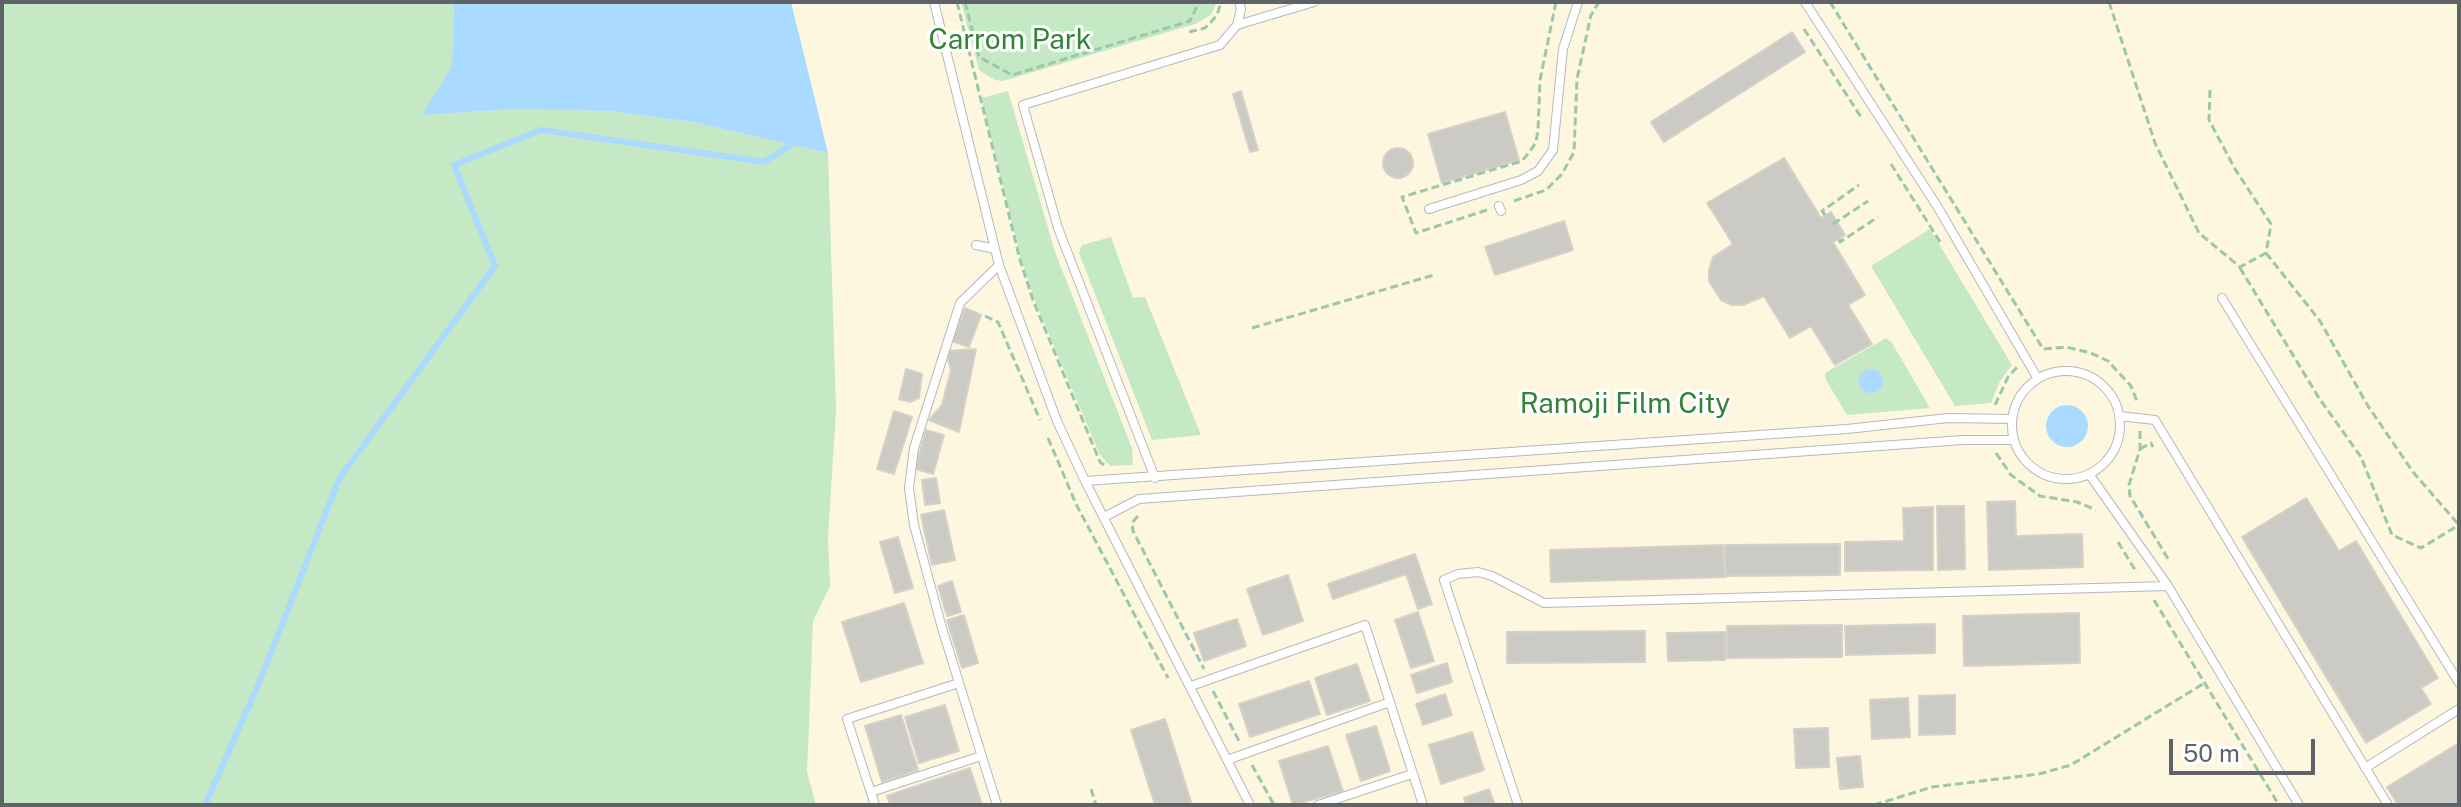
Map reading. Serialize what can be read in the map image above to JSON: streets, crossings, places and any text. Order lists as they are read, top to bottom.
{
  "parks": ["Carrom Park", "Ramoji Film City"],
  "scale_bar": "50 m"
}
